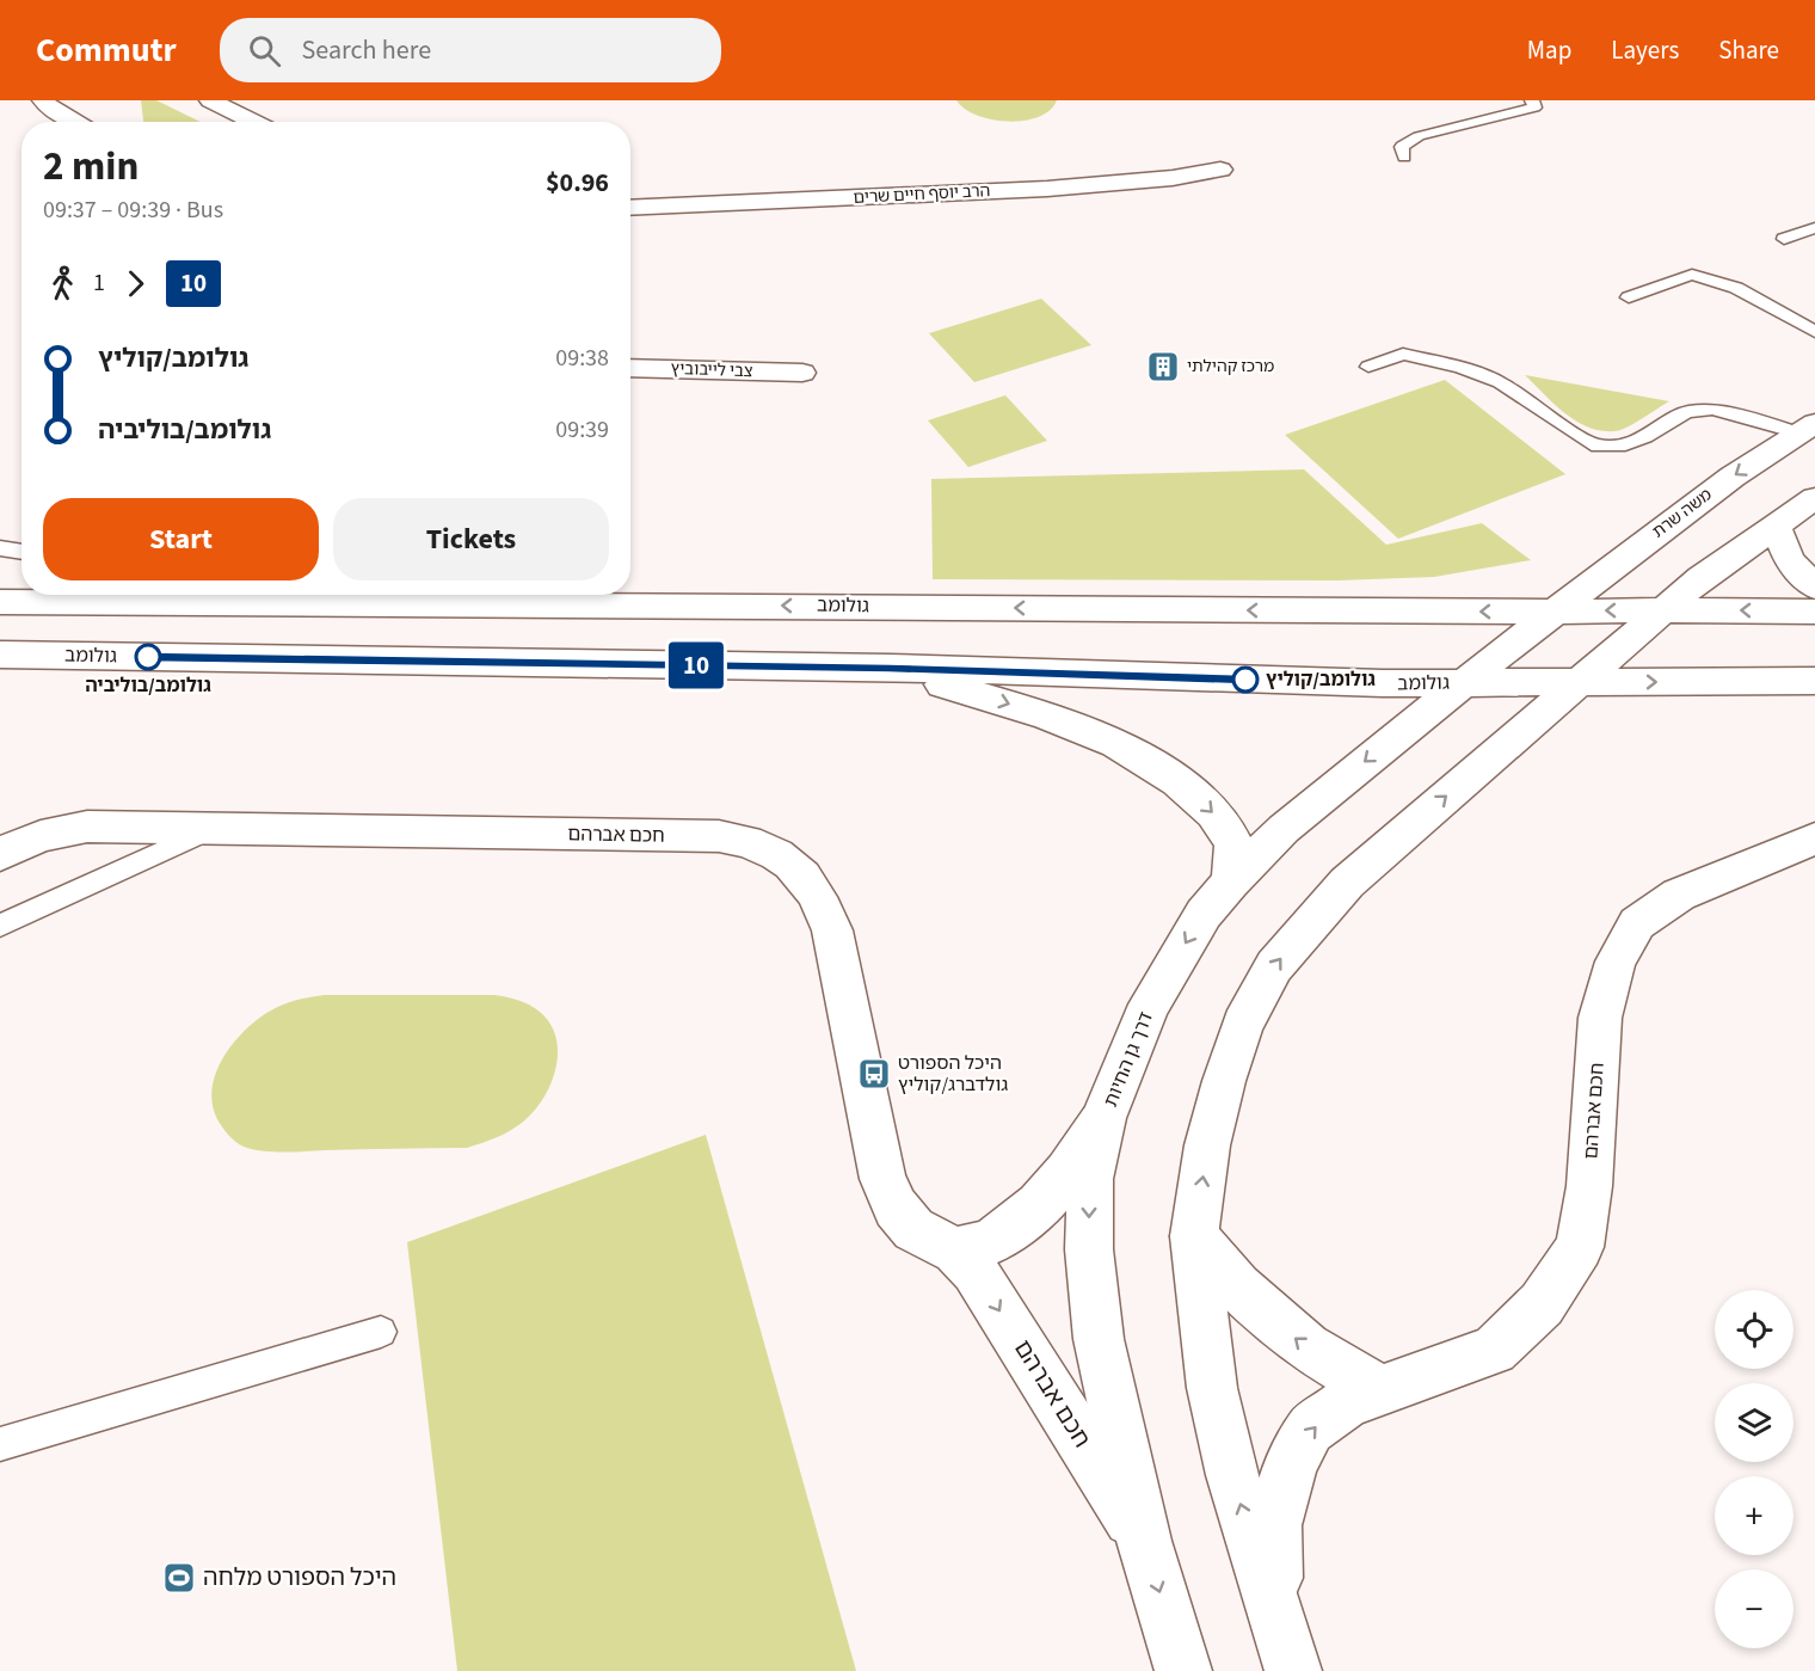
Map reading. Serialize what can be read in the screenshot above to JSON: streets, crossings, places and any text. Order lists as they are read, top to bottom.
{
  "streets": {
    "main road": [
      "הרב יוסף חיים שרים",
      "צבי לייבוביץ",
      "משה שרת",
      "גולומב",
      "חכם אברהם",
      "דרך גן החיות"
    ]
  },
  "crossings": [
    ["משה שרת", "גולומב"],
    ["משה שרת", "דרך גן החיות"],
    ["גולומב", "דרך גן החיות"],
    ["חכם אברהם", "דרך גן החיות"]
  ],
  "places": {
    "building": ["מרכז קהילתי"],
    "other": ["גולומב/בוליביה", "גולומב/קוליץ"],
    "bus stop": ["היכל הספורט גולדברג/קוליץ"],
    "sports": ["היכל הספורט מלחה"]
  },
  "lines": ["bus line 10"],
  "page": {
    "header": "Commutr",
    "search": "Search here",
    "nav": ["Map", "Layers", "Share"],
    "on_map": "10",
    "heading": ["2 min", "09:37 – 09:39 · Bus", "$0.96"],
    "legs": ["1", "10"],
    "list": [
      {
        "name": "גולומב/קוליץ",
        "value": "09:38"
      },
      {
        "name": "גולומב/בוליביה",
        "value": "09:39"
      }
    ],
    "buttons": ["Start", "Tickets"],
    "map_buttons": ["+", "−"]
  }
}
